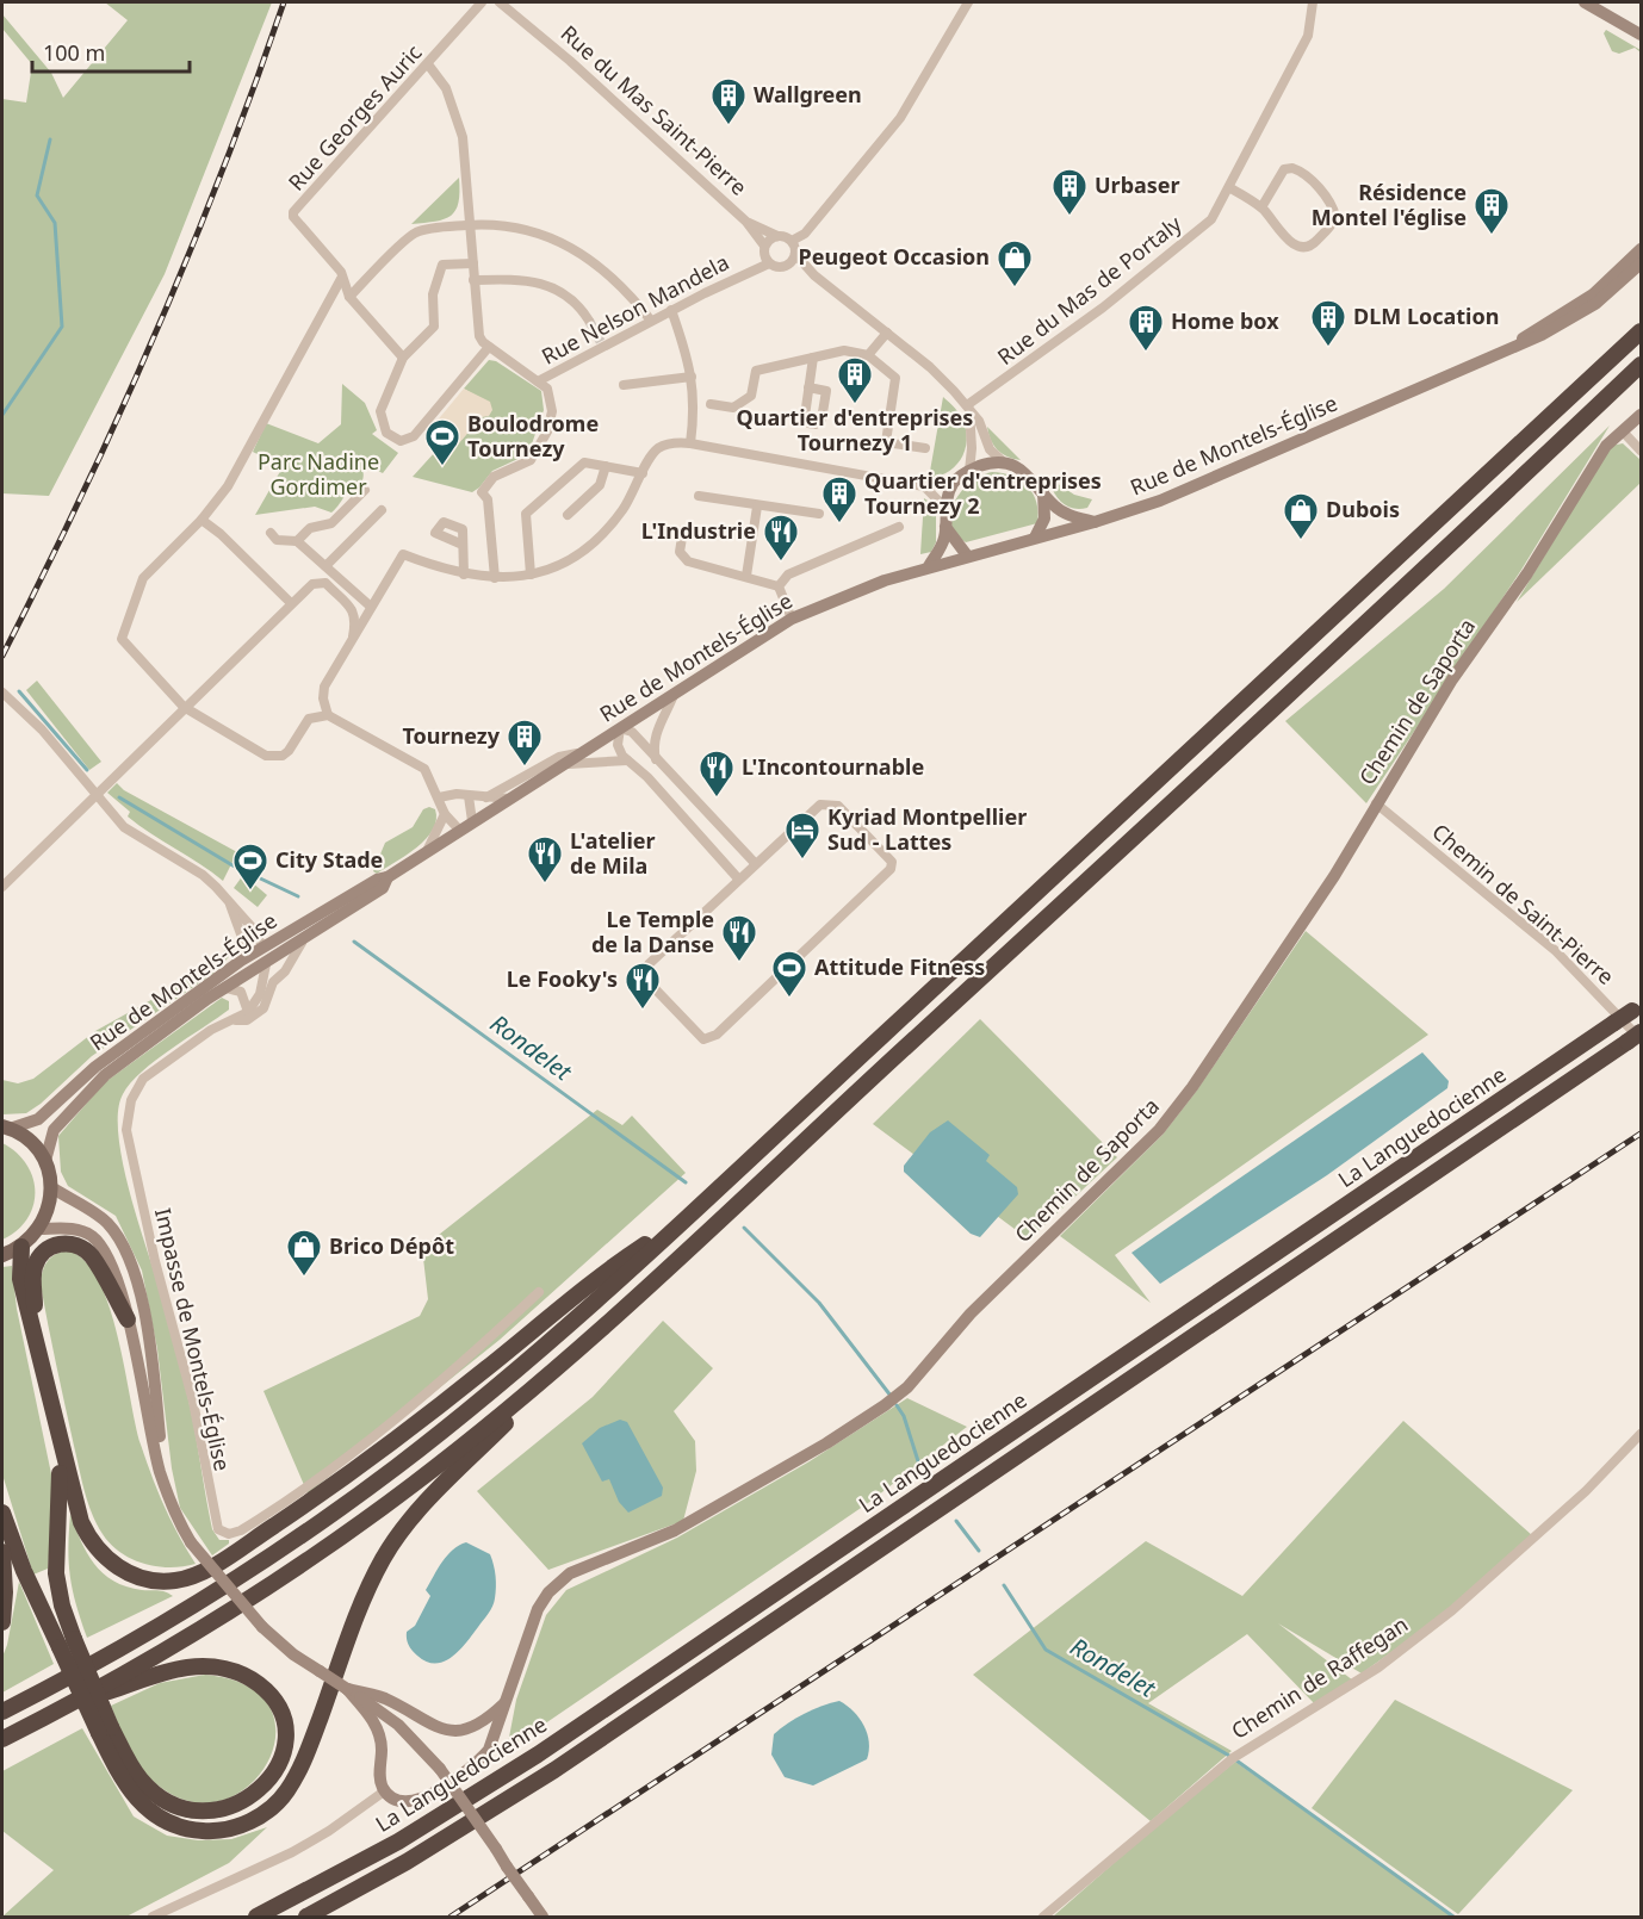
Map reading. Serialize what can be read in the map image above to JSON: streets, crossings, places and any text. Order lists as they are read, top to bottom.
{
  "streets": {
    "highway": ["La Languedocienne"],
    "main road": ["Rue de Montels-Église", "Chemin de Saporta"],
    "street": [
      "Rue du Mas Saint-Pierre",
      "Rue Georges Auric",
      "Rue du Mas de Portaly",
      "Rue Nelson Mandela",
      "Chemin de Saint-Pierre",
      "Impasse de Montels-Église",
      "Chemin de Raffegan"
    ]
  },
  "crossings": [
    ["Rue du Mas Saint-Pierre", "Rue Nelson Mandela"],
    ["Rue de Montels-Église", "Impasse de Montels-Église"],
    ["Chemin de Saporta", "Chemin de Saint-Pierre"],
    ["Chemin de Saint-Pierre", "La Languedocienne"]
  ],
  "water": ["Rondelet"],
  "parks": ["Parc Nadine Gordimer"],
  "places": {
    "building": [
      "Wallgreen",
      "Urbaser",
      "Résidence Montel l'église",
      "DLM Location",
      "Home box",
      "Quartier d'entreprises Tournezy 1",
      "Quartier d'entreprises Tournezy 2",
      "Tournezy"
    ],
    "shop": ["Peugeot Occasion", "Dubois", "Brico Dépôt"],
    "sports": ["Boulodrome Tournezy", "City Stade", "Attitude Fitness"],
    "restaurant": [
      "L'Industrie",
      "L'Incontournable",
      "L'atelier de Mila",
      "Le Temple de la Danse",
      "Le Fooky's"
    ],
    "hotel": ["Kyriad Montpellier Sud - Lattes"]
  },
  "scale_bar": "100 m"
}
